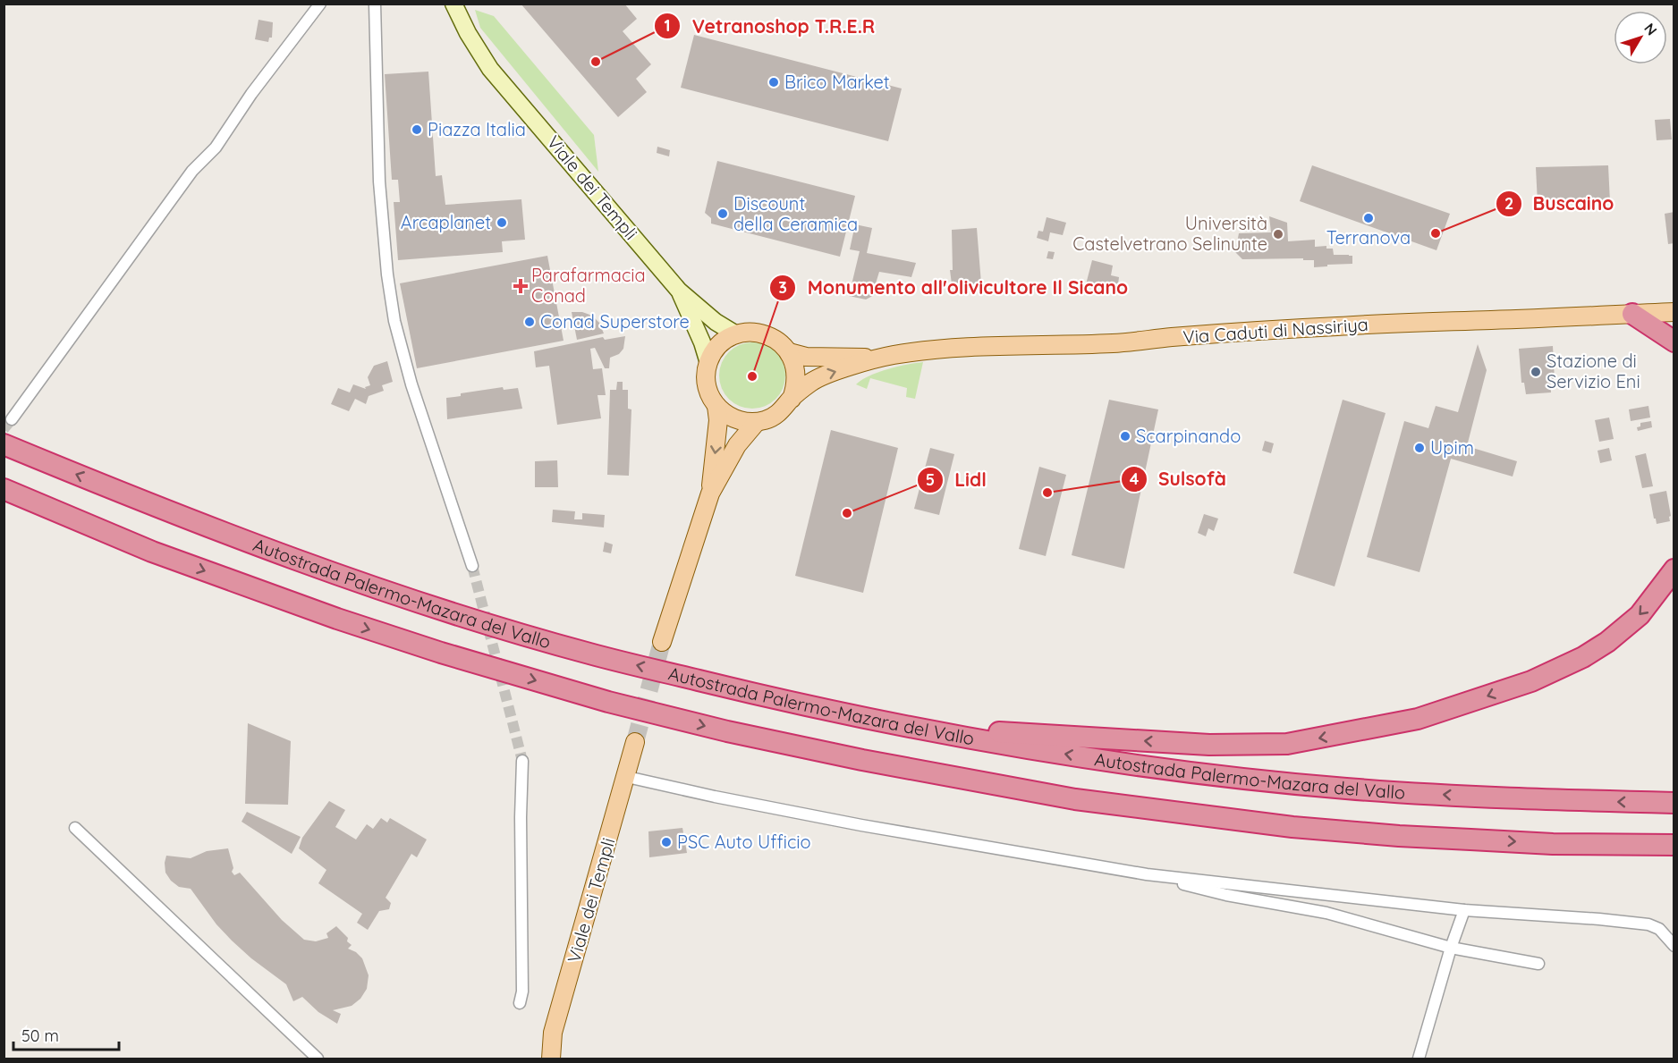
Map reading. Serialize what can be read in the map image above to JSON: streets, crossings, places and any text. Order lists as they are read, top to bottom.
{
  "streets": {
    "highway": ["Autostrada Palermo-Mazara del Vallo"],
    "main road": ["Viale dei Templi", "Via Caduti di Nassiriya"]
  },
  "places": {
    "other": [
      "Vetranoshop T.R.E.R",
      "Brico Market",
      "Piazza Italia",
      "Discount della Ceramica",
      "Terranova",
      "Arcaplanet",
      "Buscaino",
      "Università Castelvetrano Selinunte",
      "Conad Superstore",
      "Stazione di Servizio Eni",
      "Monumento all'olivicultore Il Sicano",
      "Scarpinando",
      "Upim",
      "Sulsofà",
      "Lidl",
      "PSC Auto Ufficio"
    ],
    "health": ["Parafarmacia Conad"]
  },
  "scale_bar": "50 m",
  "north": "top right"
}
